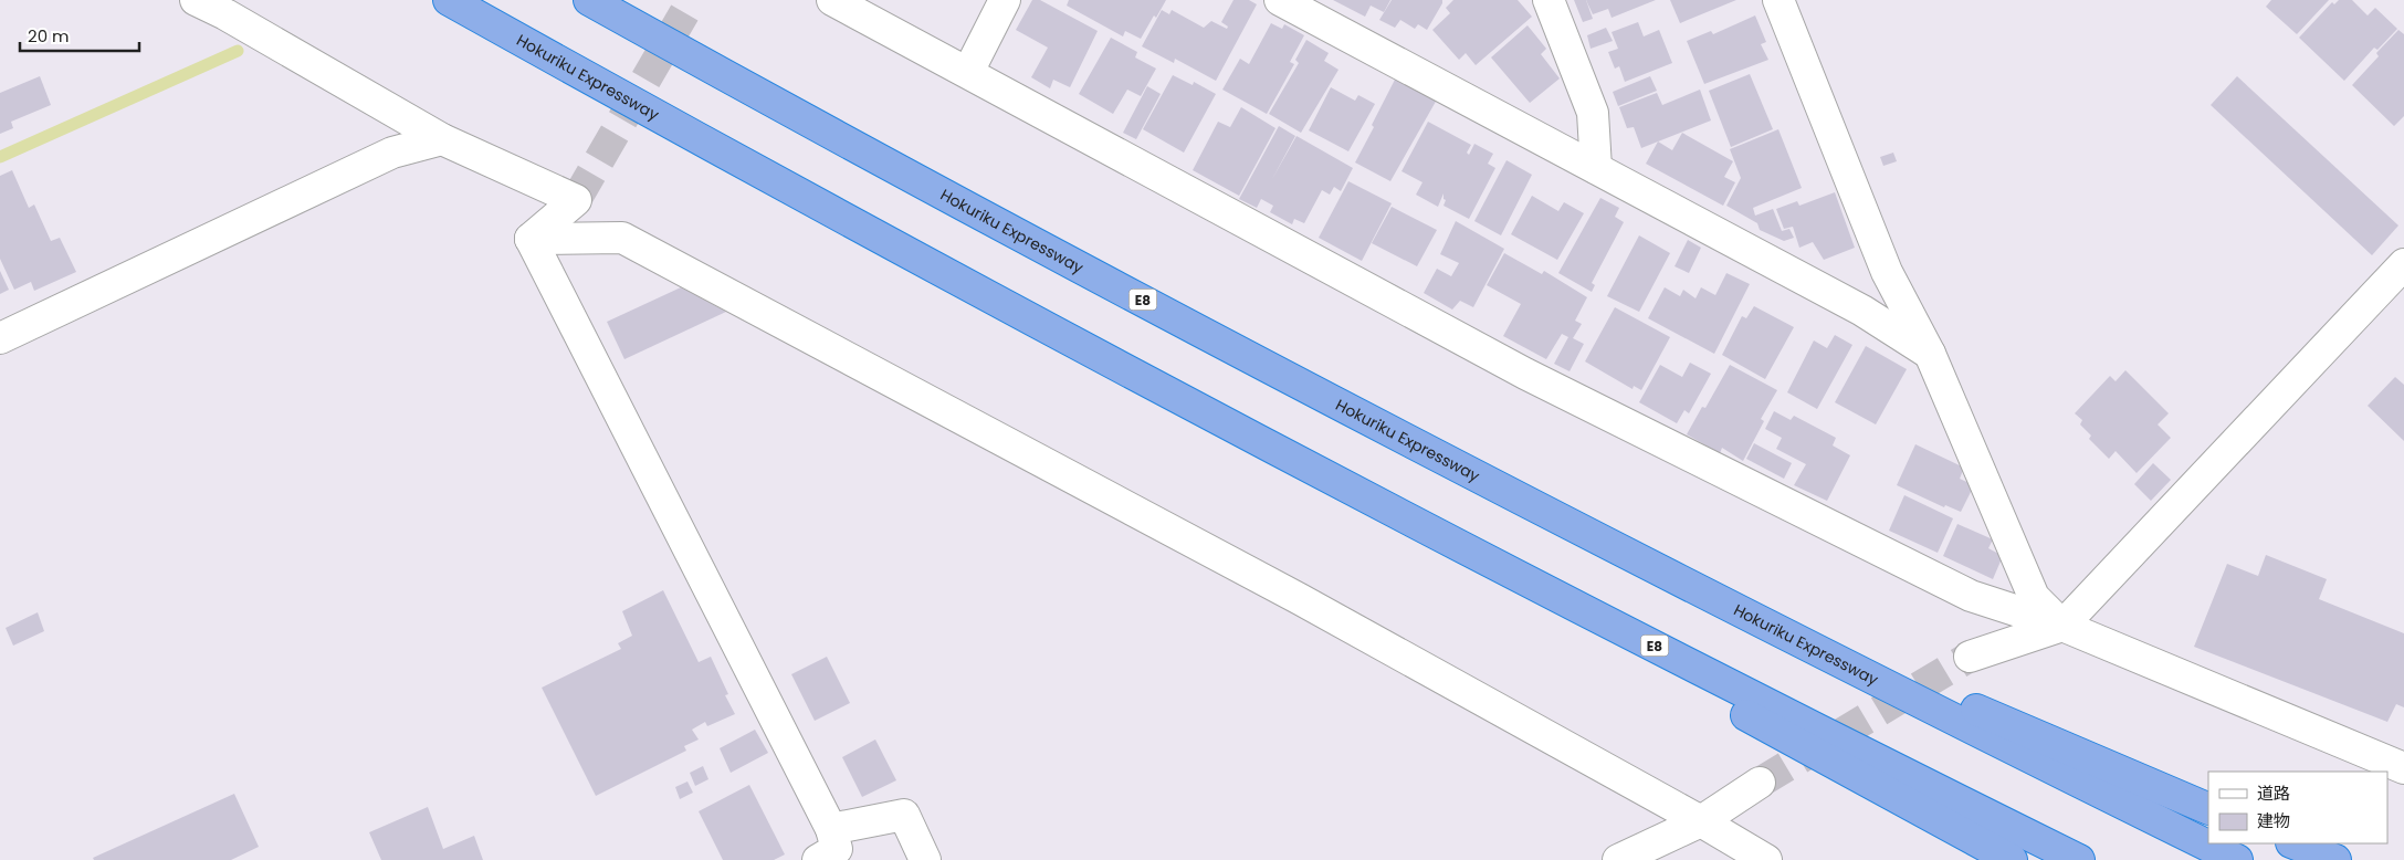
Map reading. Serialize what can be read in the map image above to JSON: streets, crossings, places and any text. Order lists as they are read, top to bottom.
{
  "streets": {
    "highway": ["Hokuriku Expressway", "E8"]
  },
  "legend": ["道路", "建物"],
  "scale_bar": "20 m"
}
